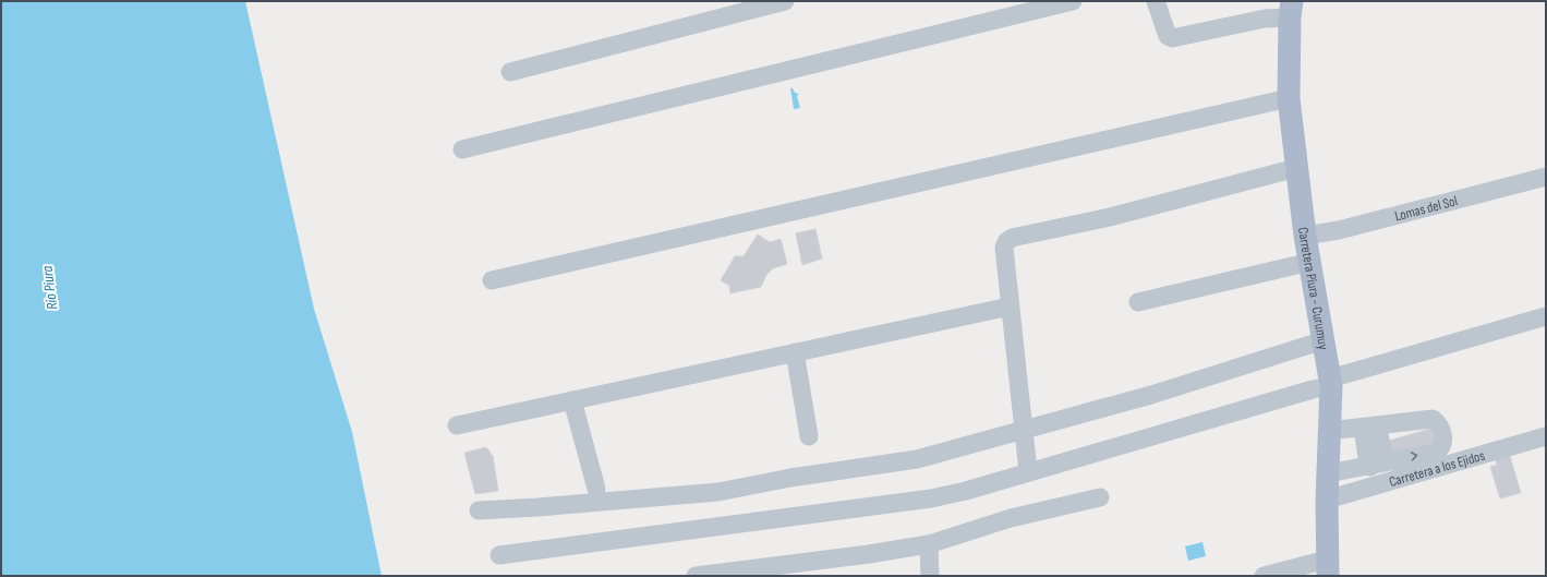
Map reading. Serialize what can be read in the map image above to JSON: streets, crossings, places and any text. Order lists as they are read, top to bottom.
{
  "streets": {
    "main road": ["Carretera Piura - Curumuy"],
    "street": ["Lomas del Sol", "Carretera a los Ejidos"]
  },
  "crossings": [
    ["Lomas del Sol", "Carretera Piura - Curumuy"],
    ["Carretera Piura - Curumuy", "Carretera a los Ejidos"]
  ],
  "water": ["Río Piura"]
}
